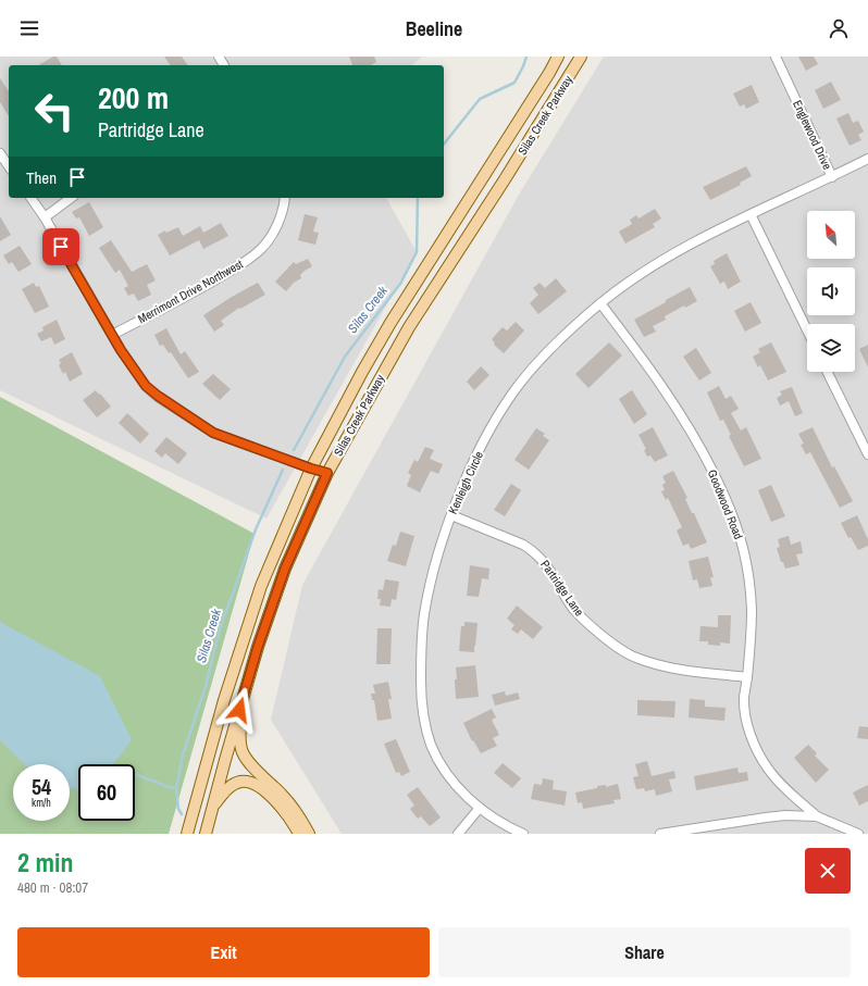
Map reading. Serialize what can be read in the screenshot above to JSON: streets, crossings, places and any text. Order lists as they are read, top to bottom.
{
  "streets": {
    "main road": ["Silas Creek Parkway"],
    "street": [
      "Englewood Drive",
      "Merrimont Drive Northwest",
      "Kenleigh Circle",
      "Goodwood Road",
      "Partridge Lane"
    ]
  },
  "crossings": [
    ["Englewood Drive", "Kenleigh Circle"],
    ["Kenleigh Circle", "Goodwood Road"],
    ["Kenleigh Circle", "Partridge Lane"],
    ["Goodwood Road", "Partridge Lane"]
  ],
  "water": ["Silas Creek"],
  "north": "top left",
  "page": {
    "header": "Beeline",
    "turn": ["200 m", "Partridge Lane"],
    "then": "Then",
    "speed": "54 km/h",
    "limit": "60",
    "heading": ["2 min", "480 m · 08:07"],
    "buttons": ["Exit", "Share"]
  }
}
